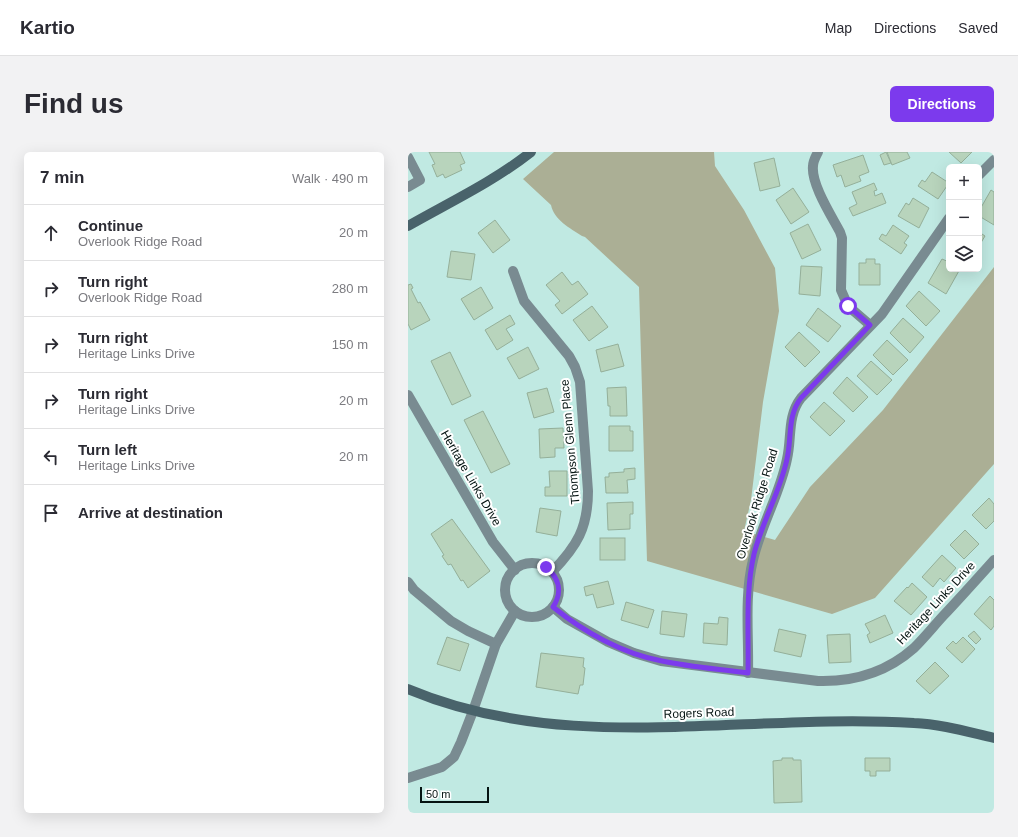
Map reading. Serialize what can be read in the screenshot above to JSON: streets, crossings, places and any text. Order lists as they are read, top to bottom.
{
  "streets": {
    "main road": ["Rogers Road"],
    "street": ["Thompson Glenn Place", "Heritage Links Drive", "Overlook Ridge Road"]
  },
  "crossings": [
    ["Thompson Glenn Place", "Heritage Links Drive"],
    ["Heritage Links Drive", "Overlook Ridge Road"]
  ],
  "scale_bar": "50 m",
  "page": {
    "header": "Kartio",
    "nav": ["Map", "Directions", "Saved"],
    "buttons": "Directions",
    "title": "Find us",
    "heading": ["7 min", "Walk · 490 m"],
    "map_buttons": ["+", "−"],
    "list": [
      ["Continue", "Overlook Ridge Road", "20 m"],
      ["Turn right", "Overlook Ridge Road", "280 m"],
      ["Turn right", "Heritage Links Drive", "150 m"],
      ["Turn right", "Heritage Links Drive", "20 m"],
      ["Turn left", "Heritage Links Drive", "20 m"],
      "Arrive at destination"
    ],
    "scale": "50 m"
  }
}
